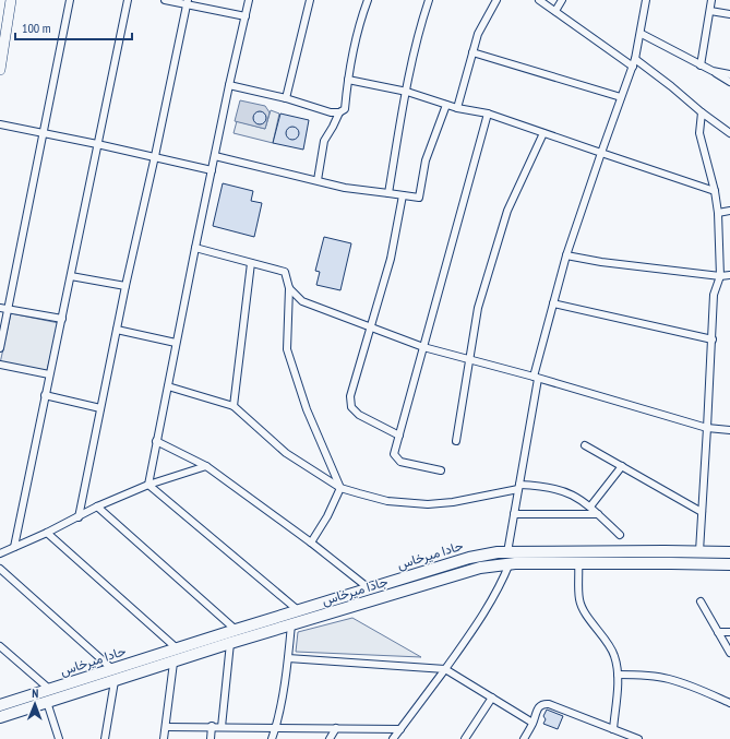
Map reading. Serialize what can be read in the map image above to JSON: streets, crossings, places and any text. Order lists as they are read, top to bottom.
{
  "streets": {
    "main road": ["حادا ميرخاس", "جادا ميرخاس"]
  },
  "scale_bar": "100 m",
  "north": "top"
}
